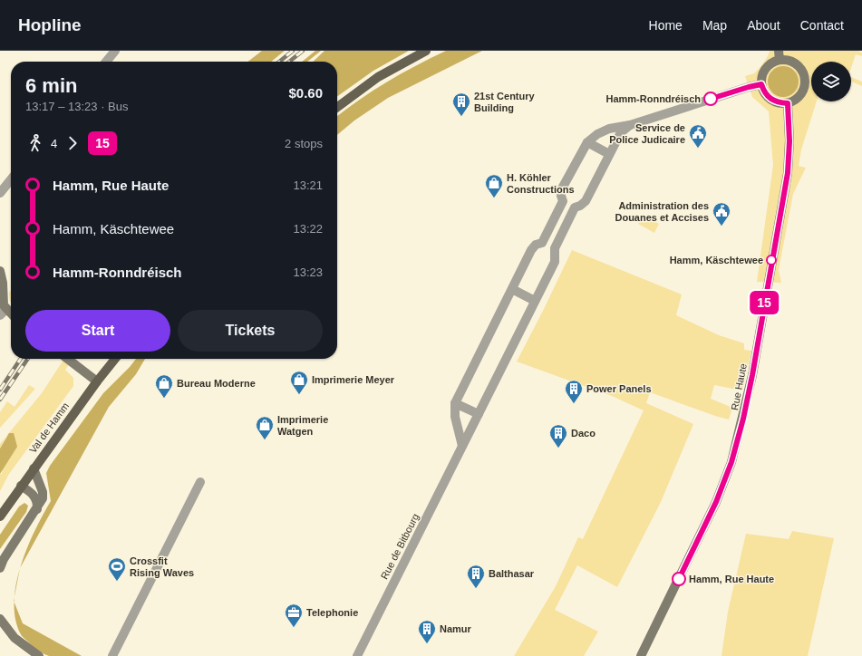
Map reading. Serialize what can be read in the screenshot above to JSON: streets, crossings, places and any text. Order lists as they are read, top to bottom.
{
  "streets": {
    "main road": ["Rue Haute", "Val de Hamm"],
    "street": ["Rue de Bitbourg"]
  },
  "crossings": [
    ["Rue Haute", "Rue de Bitbourg"]
  ],
  "places": {
    "other": ["Hamm-Ronndréisch", "Hamm, Käschtewee", "Hamm, Rue Haute"],
    "building": [
      "21st Century Building",
      "Power Panels",
      "Daco",
      "Balthasar",
      "Namur"
    ],
    "public building": ["Service de Police Judicaire", "Administration des Douanes et Accises"],
    "shop": [
      "H. Köhler Constructions",
      "Imprimerie Meyer",
      "Bureau Moderne",
      "Imprimerie Watgen"
    ],
    "sports": ["Crossfit Rising Waves"],
    "office": ["Telephonie"]
  },
  "lines": ["bus line 15"],
  "page": {
    "header": "Hopline",
    "nav": [
      "Home",
      "Map",
      "About",
      "Contact"
    ],
    "on_map": "15",
    "heading": ["6 min", "13:17 – 13:23 · Bus", "$0.60"],
    "legs": ["4", "15", "2 stops"],
    "list": [
      {
        "name": "Hamm, Rue Haute",
        "value": "13:21"
      },
      {
        "name": "Hamm, Käschtewee",
        "value": "13:22"
      },
      {
        "name": "Hamm-Ronndréisch",
        "value": "13:23"
      }
    ],
    "buttons": ["Start", "Tickets"]
  }
}
